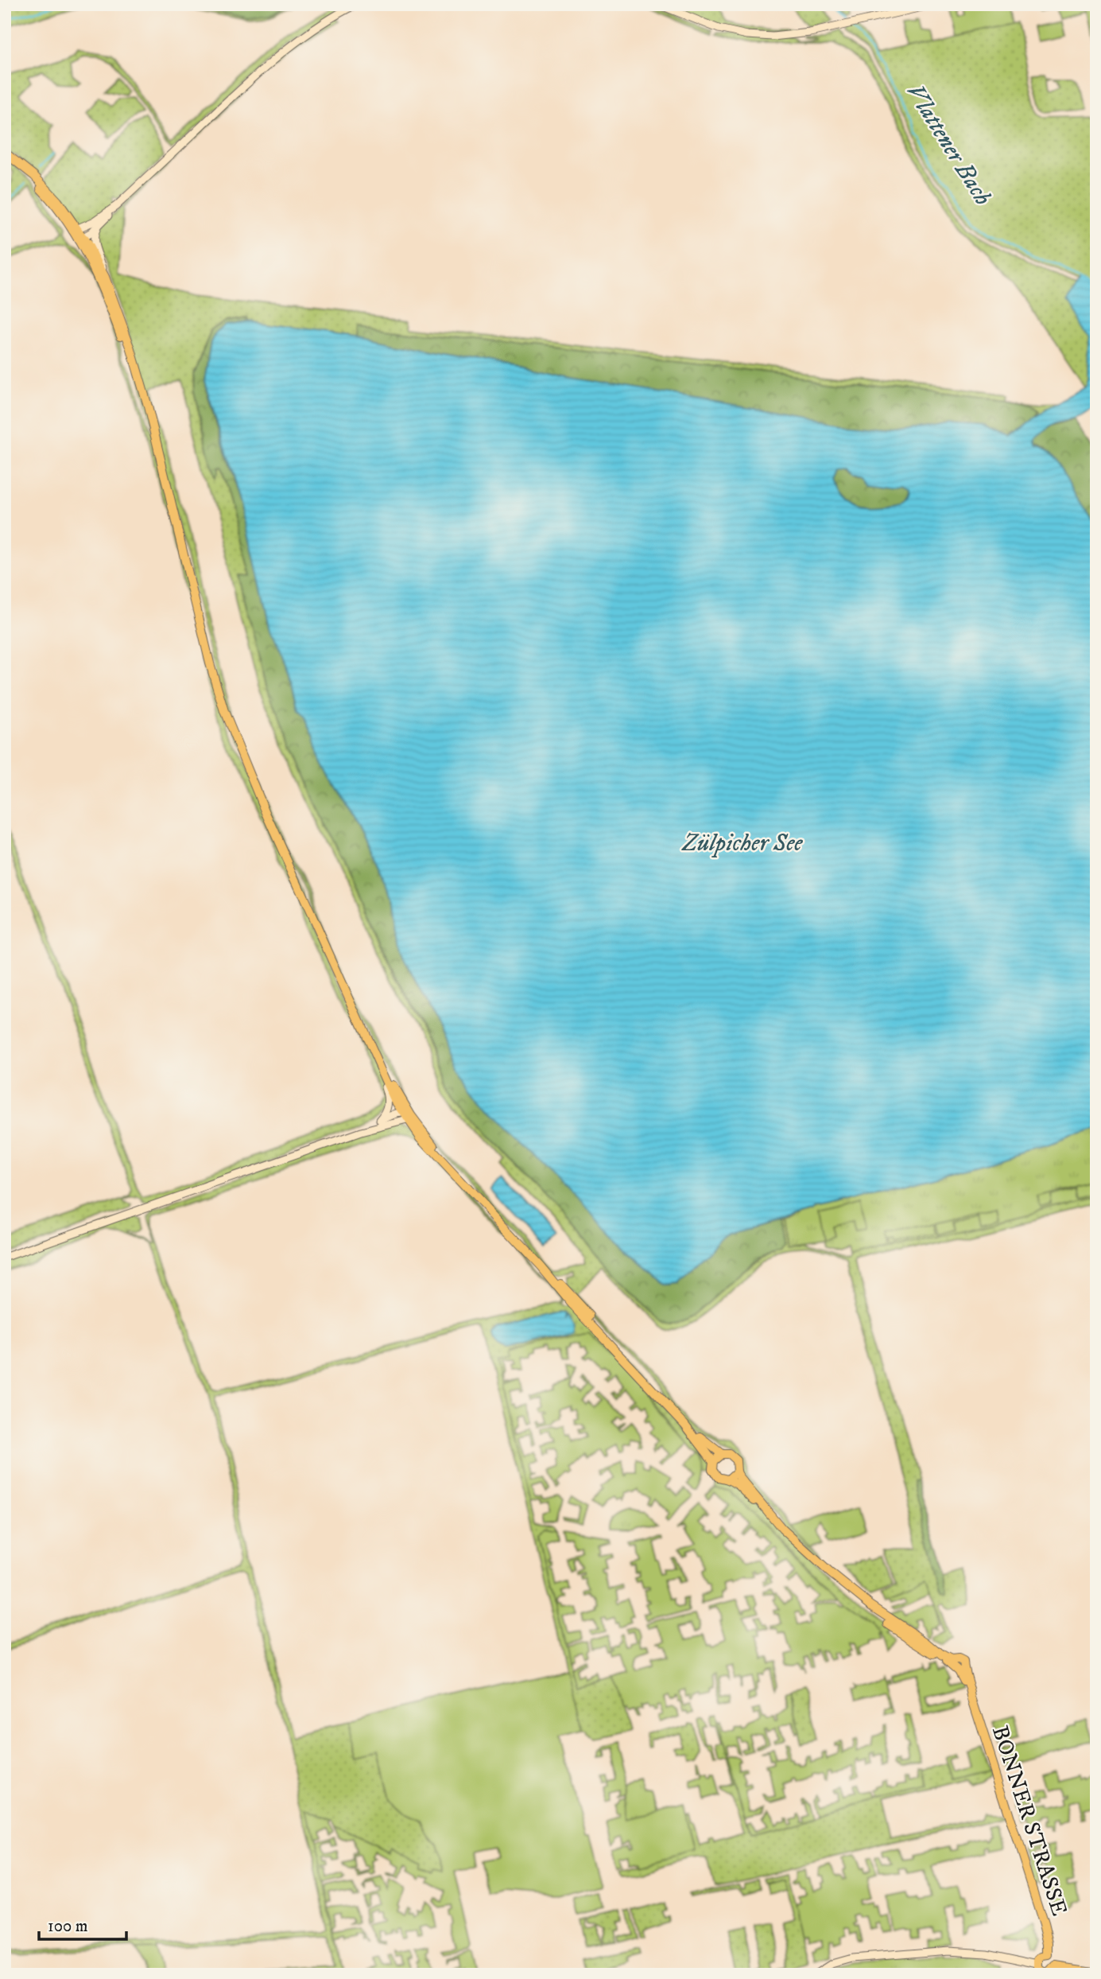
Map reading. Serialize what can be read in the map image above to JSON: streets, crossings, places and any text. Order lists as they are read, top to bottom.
{
  "streets": {
    "main road": ["BONNER STRASSE"]
  },
  "water": ["Vlattener Bach", "Zülpicher See"],
  "scale_bar": "100 m"
}
